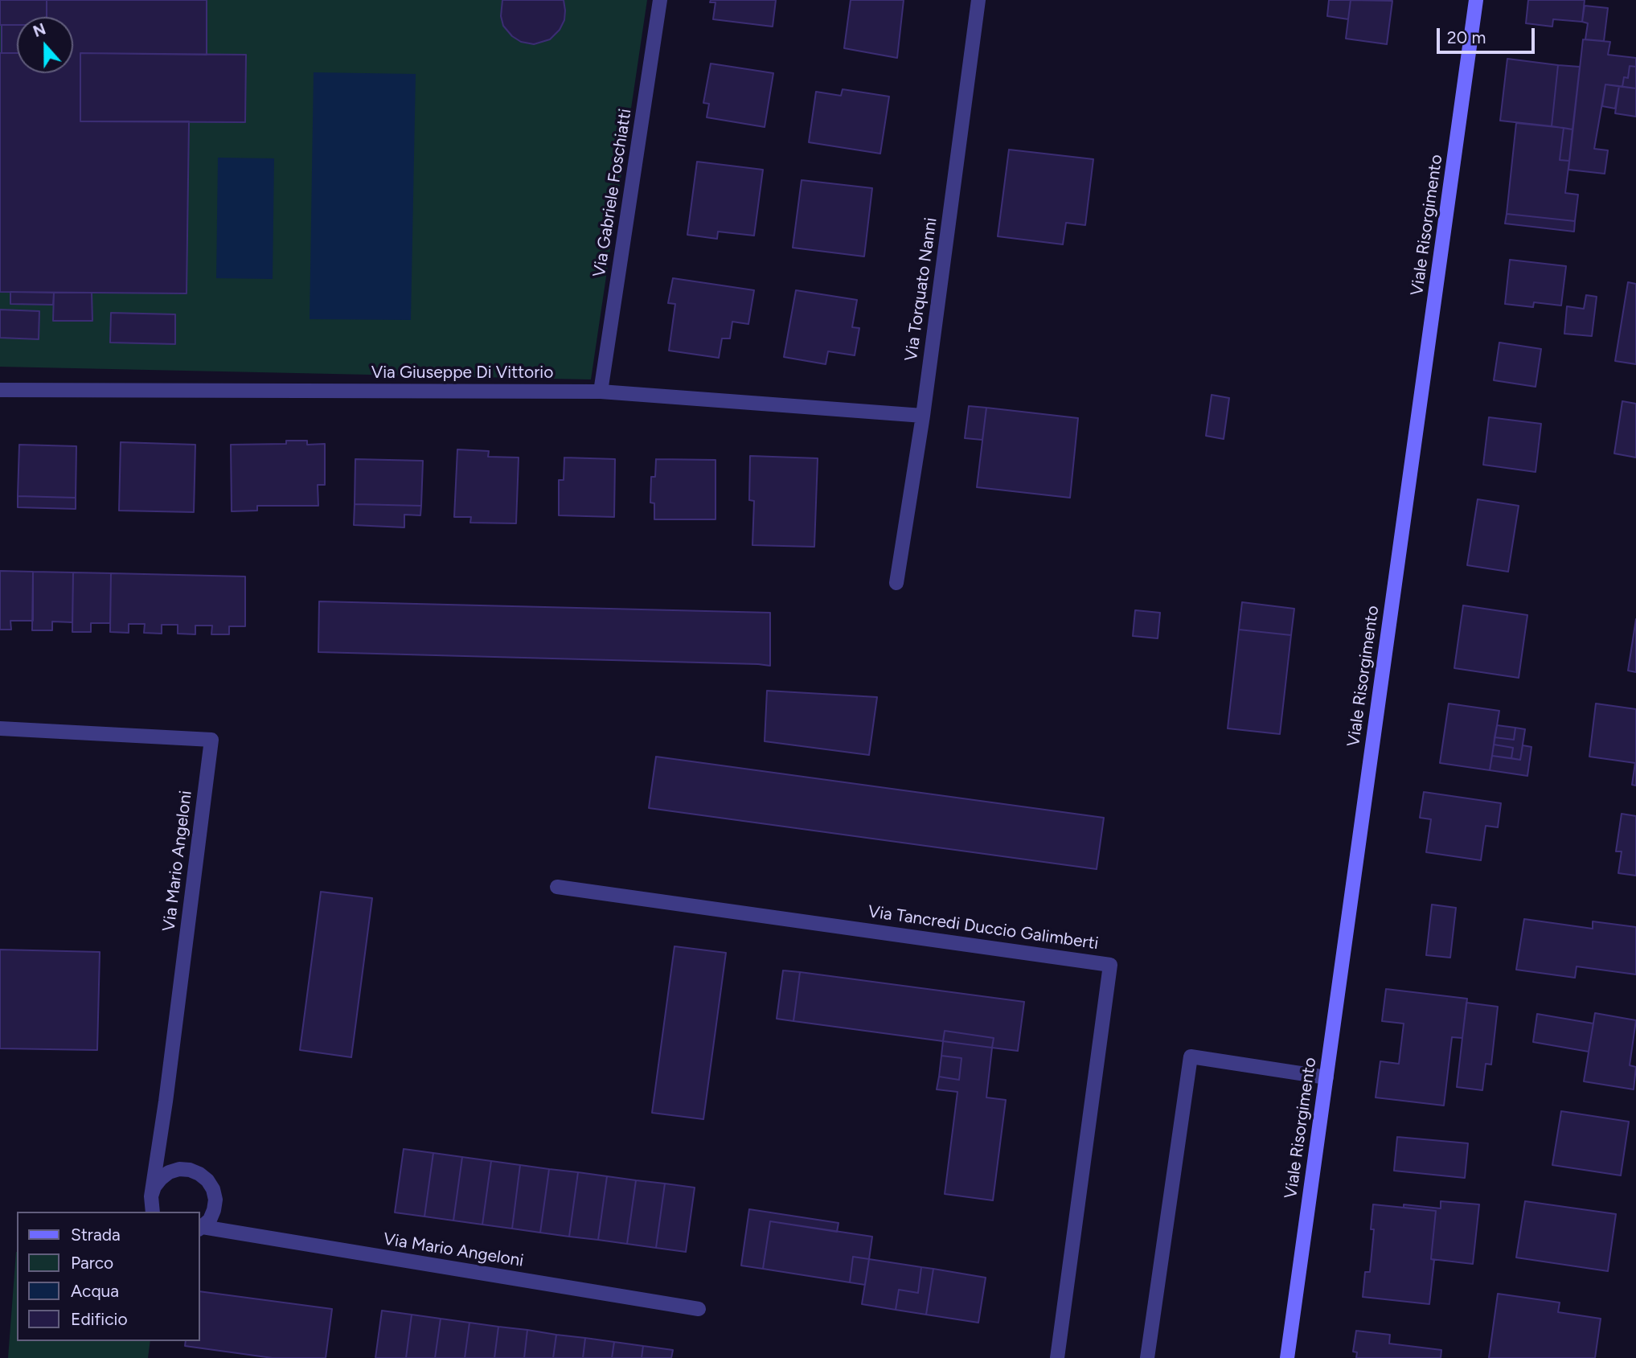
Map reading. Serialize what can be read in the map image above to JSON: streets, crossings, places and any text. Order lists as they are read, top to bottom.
{
  "streets": {
    "street": [
      "Via Gabriele Foschiatti",
      "Viale Risorgimento",
      "Via Torquato Nanni",
      "Via Giuseppe Di Vittorio",
      "Via Mario Angeloni",
      "Via Tancredi Duccio Galimberti"
    ]
  },
  "crossings": [
    ["Via Gabriele Foschiatti", "Via Giuseppe Di Vittorio"],
    ["Via Torquato Nanni", "Via Giuseppe Di Vittorio"]
  ],
  "legend": [
    "Strada",
    "Parco",
    "Acqua",
    "Edificio"
  ],
  "scale_bar": "20 m",
  "north": "top"
}
